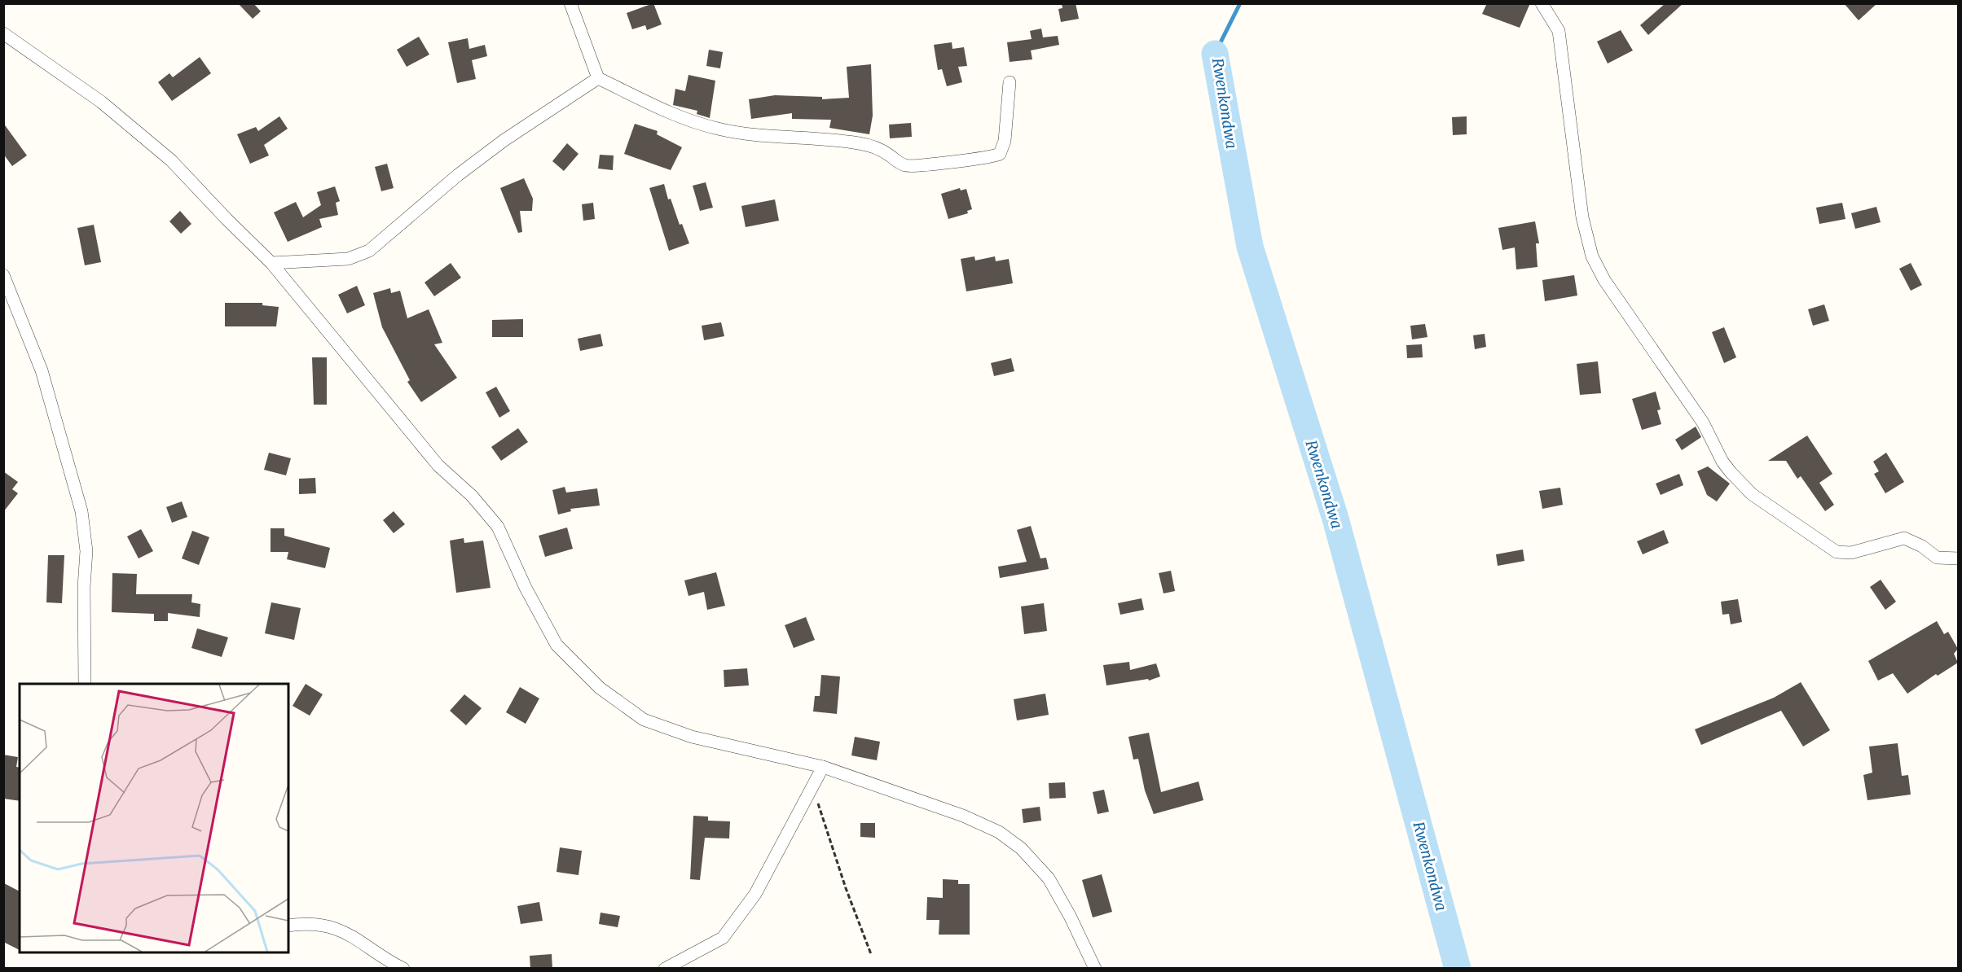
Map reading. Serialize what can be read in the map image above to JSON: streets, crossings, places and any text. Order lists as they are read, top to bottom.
{
  "water": ["Rwenkondwa"]
}
